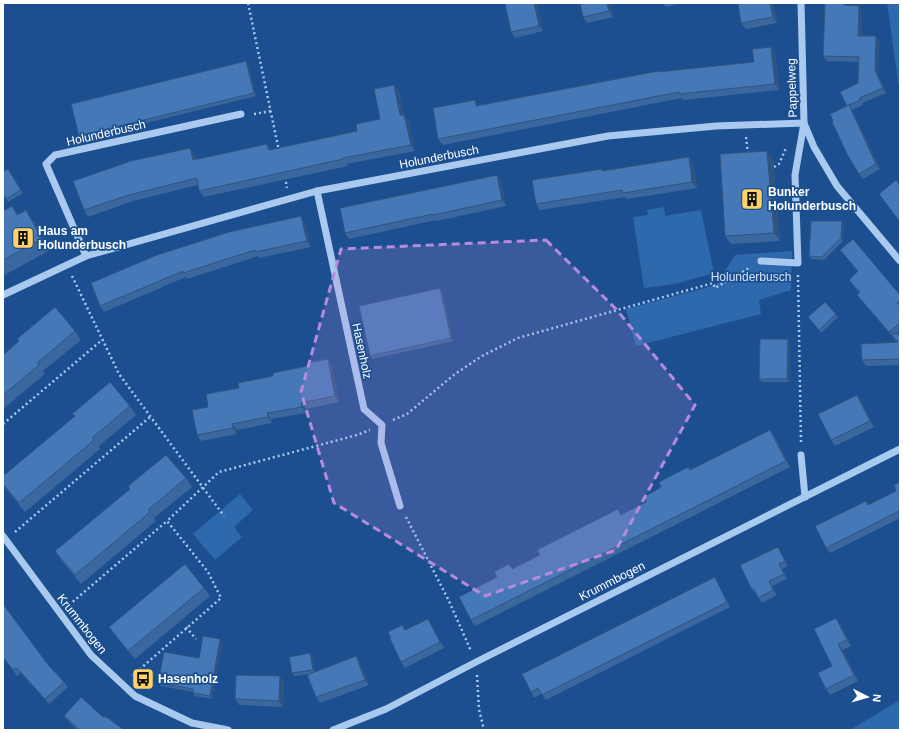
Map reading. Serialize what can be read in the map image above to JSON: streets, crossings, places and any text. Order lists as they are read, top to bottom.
{
  "streets": {
    "street": [
      "Pappelweg",
      "Holunderbusch",
      "Hasenholz",
      "Krummbogen"
    ]
  },
  "crossings": [
    ["Pappelweg", "Holunderbusch"],
    ["Holunderbusch", "Hasenholz"]
  ],
  "parks": ["Holunderbusch"],
  "places": {
    "building": ["Bunker Holunderbusch", "Haus am Holunderbusch"],
    "bus stop": ["Hasenholz"]
  },
  "north": "right"
}
